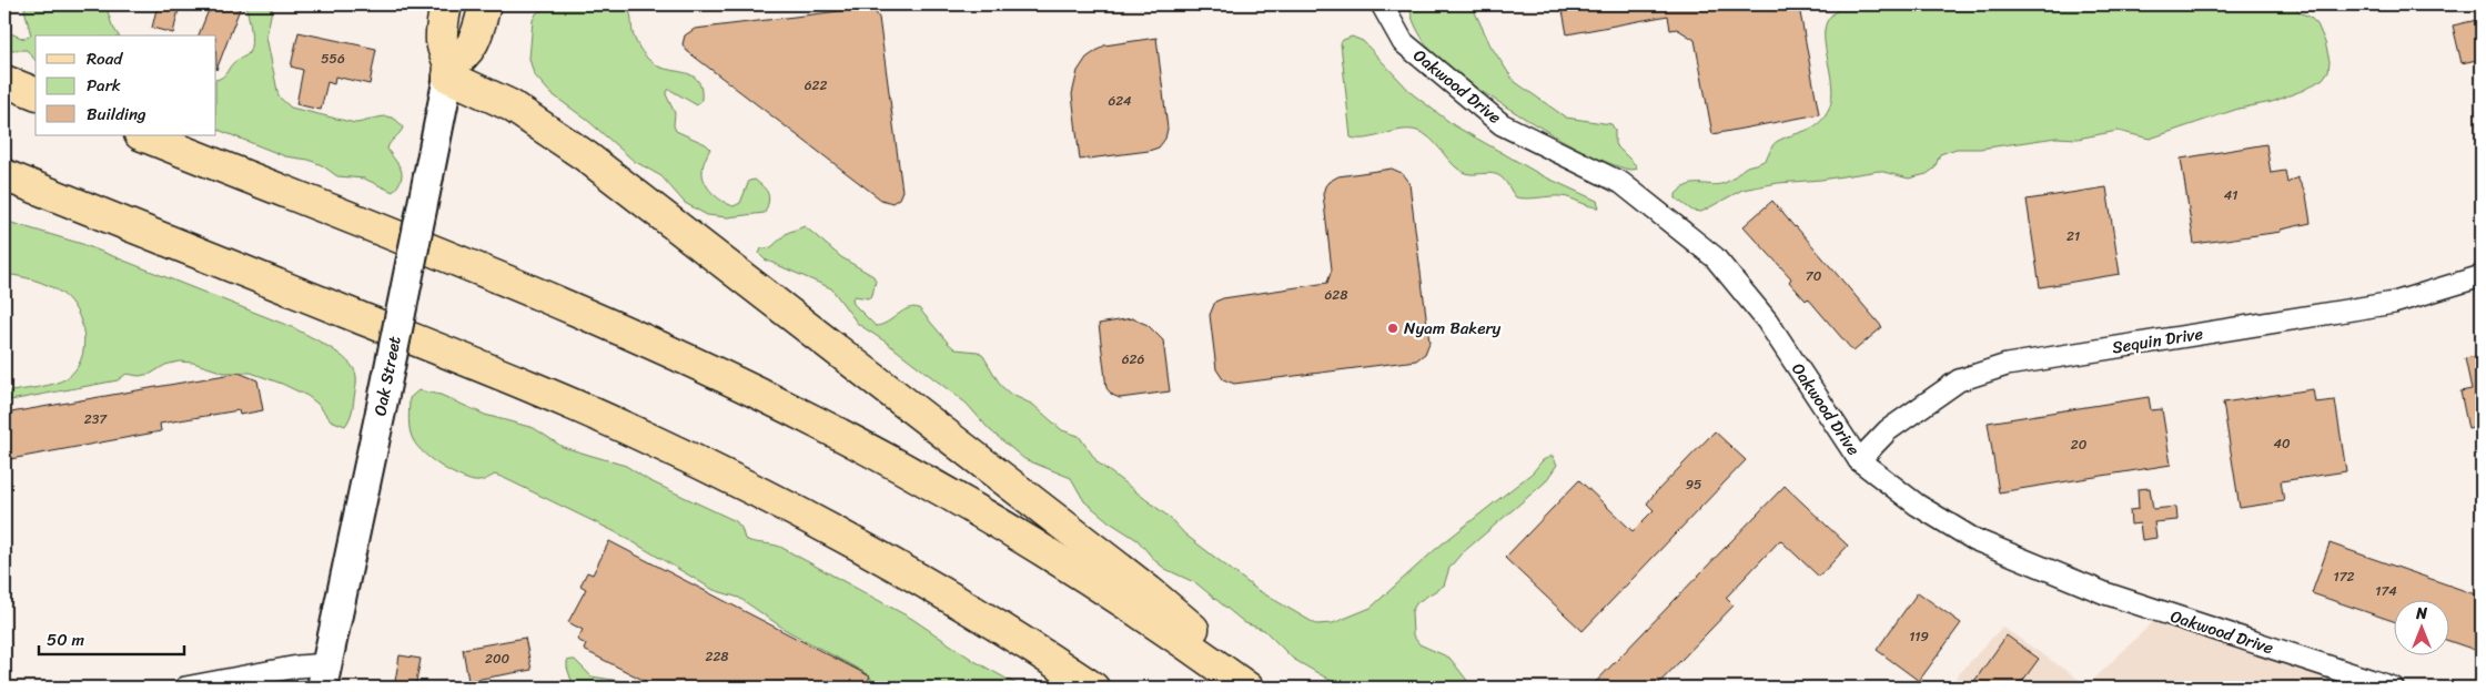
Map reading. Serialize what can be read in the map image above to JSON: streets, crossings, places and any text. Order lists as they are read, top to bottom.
{
  "streets": {
    "main road": ["Oak Street"],
    "street": ["Oakwood Drive", "Sequin Drive"]
  },
  "crossings": [
    ["Oakwood Drive", "Sequin Drive"]
  ],
  "places": ["Nyam Bakery"],
  "house_numbers": [
    "556",
    "622",
    "624",
    "41",
    "21",
    "70",
    "628",
    "626",
    "237",
    "40",
    "20",
    "95",
    "172",
    "174",
    "119",
    "228",
    "200"
  ],
  "legend": ["Road", "Park", "Building"],
  "scale_bar": "50 m",
  "north": "top"
}
